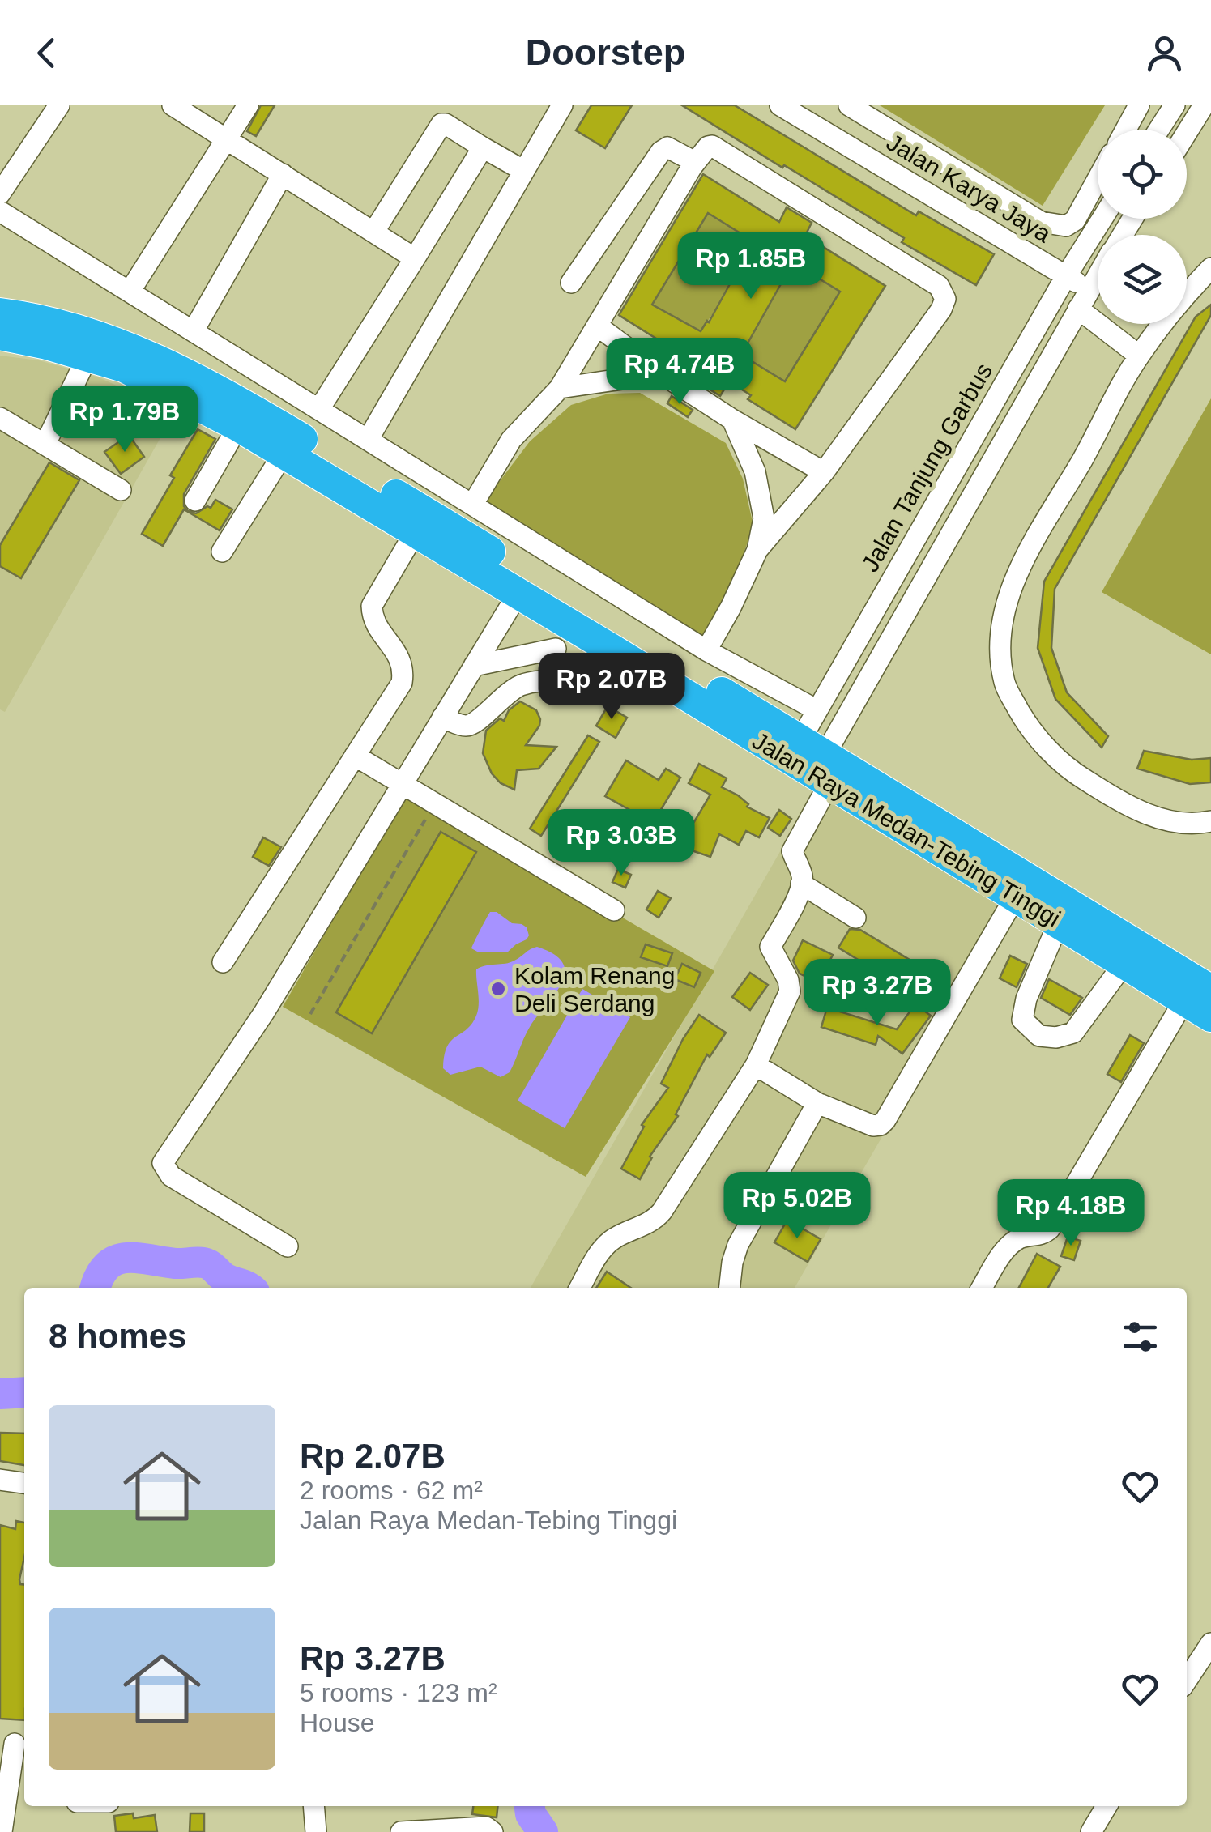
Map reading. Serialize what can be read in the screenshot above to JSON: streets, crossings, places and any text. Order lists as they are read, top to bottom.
{
  "streets": {
    "highway": ["Jalan Raya Medan-Tebing Tinggi"],
    "street": ["Jalan Karya Jaya", "Jalan Tanjung Garbus"]
  },
  "crossings": [
    ["Jalan Karya Jaya", "Jalan Tanjung Garbus"],
    ["Jalan Tanjung Garbus", "Jalan Raya Medan-Tebing Tinggi"]
  ],
  "places": ["Kolam Renang Deli Serdang"],
  "page": {
    "header": "Doorstep",
    "price": [
      "Rp 1.85B",
      "Rp 4.74B",
      "Rp 1.79B",
      "Rp 2.07B",
      "Rp 3.03B",
      "Rp 3.27B",
      "Rp 5.02B",
      "Rp 4.18B"
    ],
    "heading": "8 homes",
    "list": [
      {
        "name": "Rp 2.07B",
        "note": "2 rooms · 62 m² · Jalan Raya Medan-Tebing Tinggi"
      },
      {
        "name": "Rp 3.27B",
        "note": "5 rooms · 123 m² · House"
      }
    ]
  }
}
